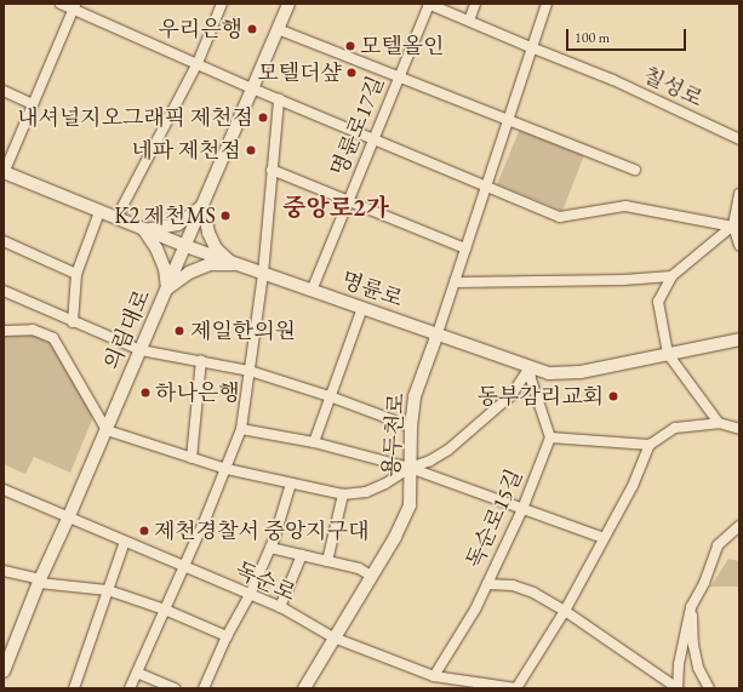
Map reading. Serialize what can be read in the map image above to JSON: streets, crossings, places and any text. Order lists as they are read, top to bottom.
{
  "streets": {
    "street": [
      "칠성로",
      "명륜로17길",
      "명륜로",
      "의림대로",
      "용두천로",
      "독순로15길",
      "독순로"
    ]
  },
  "crossings": [
    ["칠성로", "명륜로17길"],
    ["칠성로", "용두천로"],
    ["명륜로17길", "명륜로"],
    ["명륜로", "의림대로"],
    ["명륜로", "용두천로"],
    ["의림대로", "독순로"],
    ["용두천로", "독순로"],
    ["독순로15길", "독순로"]
  ],
  "districts": ["중앙로2가"],
  "places": [
    "우리은행",
    "모텔올인",
    "모텔더샾",
    "내셔널지오그래픽 제천점",
    "네파 제천점",
    "K2 제천MS",
    "제일한의원",
    "하나은행",
    "동부감리교회",
    "제천경찰서 중앙지구대"
  ],
  "scale_bar": "100 m"
}
